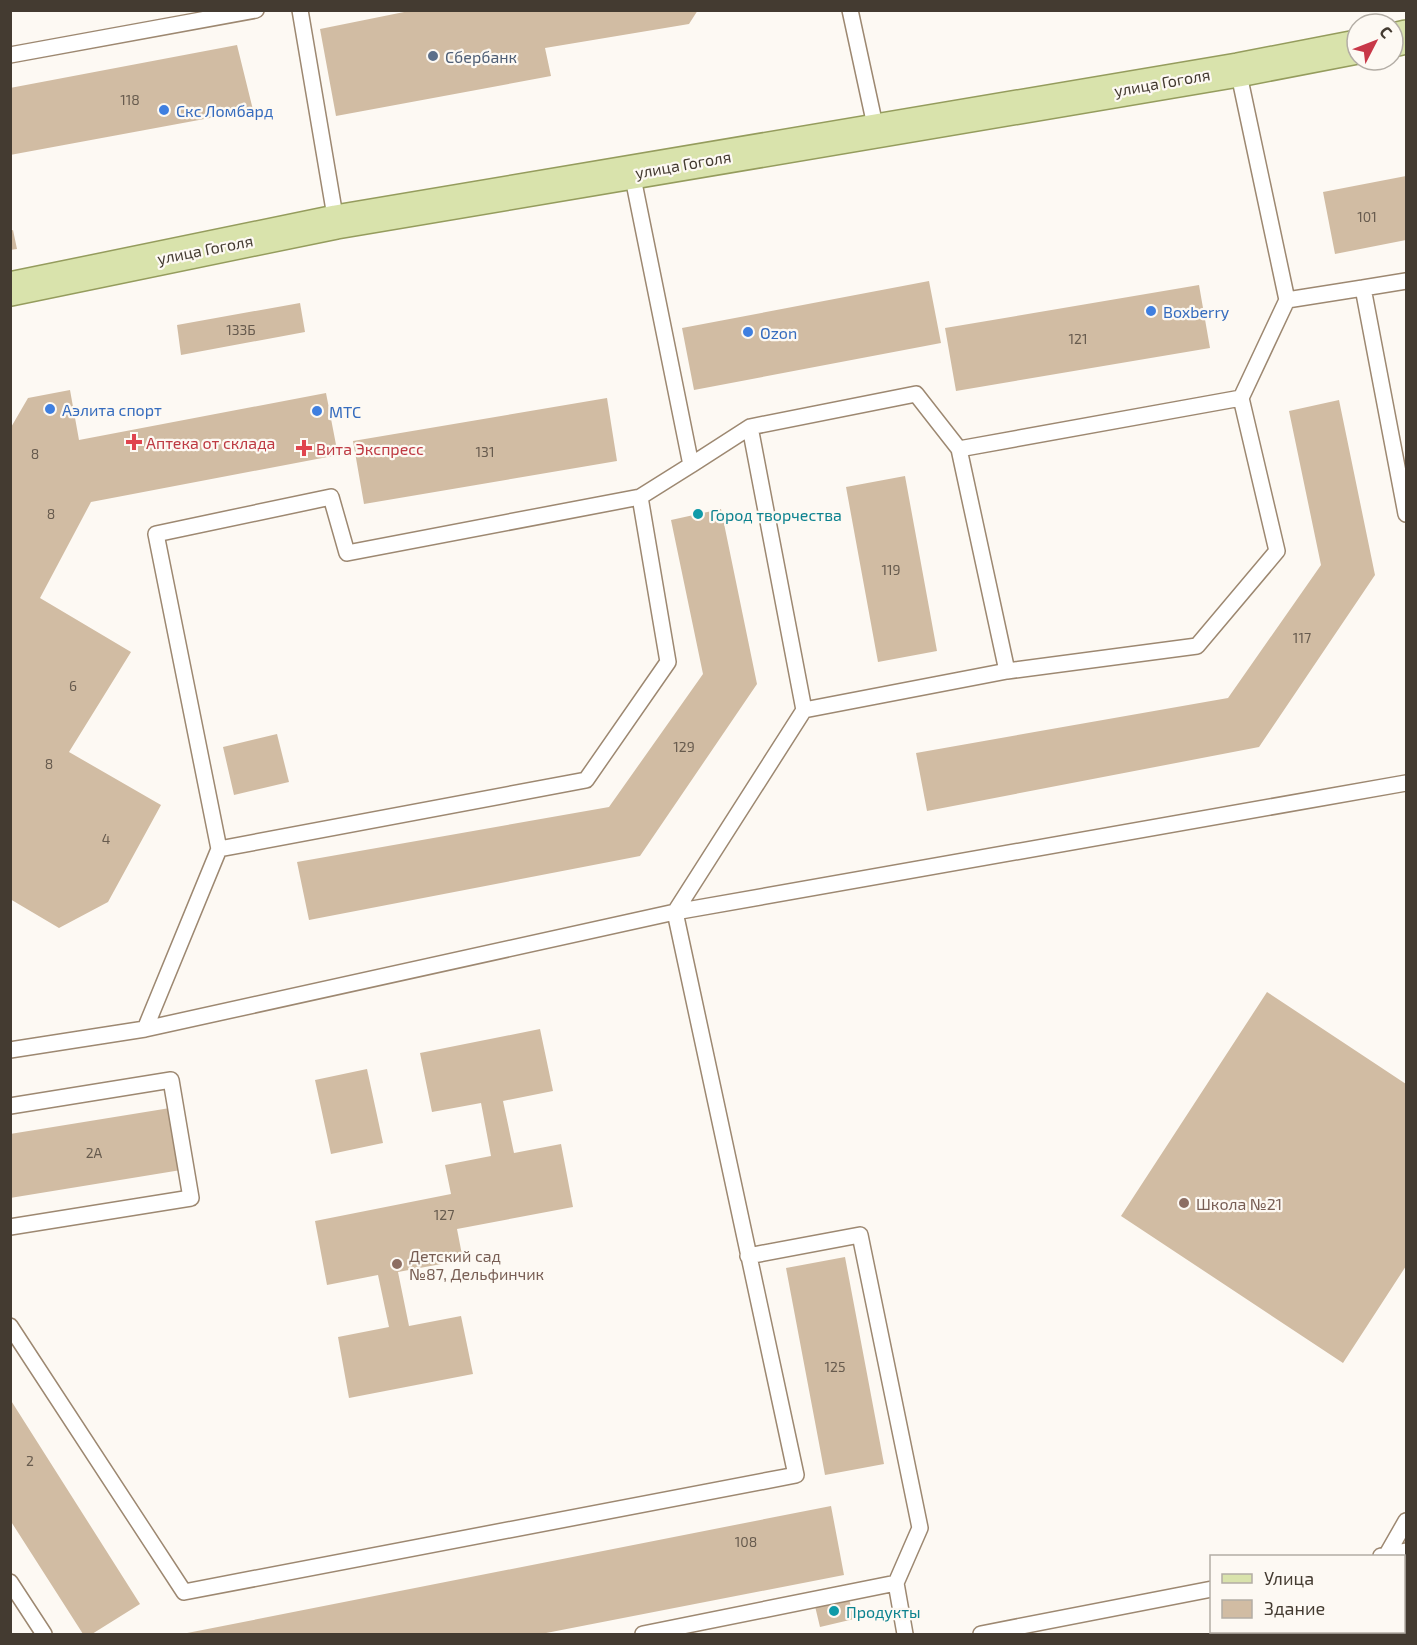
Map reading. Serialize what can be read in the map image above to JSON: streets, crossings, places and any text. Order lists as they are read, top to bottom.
{
  "streets": {
    "main road": ["улица Гоголя"]
  },
  "places": {
    "other": [
      "Сбербанк",
      "Скс Ломбард",
      "Boxberry",
      "Ozon",
      "Аэлита спорт",
      "МТС",
      "Город творчества",
      "Школа №21",
      "Детский сад №87, Дельфинчик",
      "Продукты"
    ],
    "health": ["Аптека от склада", "Вита Экспресс"]
  },
  "house_numbers": [
    "118",
    "101",
    "133Б",
    "121",
    "131",
    "8",
    "8",
    "119",
    "117",
    "6",
    "129",
    "8",
    "4",
    "2А",
    "127",
    "125",
    "2",
    "108"
  ],
  "legend": ["Улица", "Здание"],
  "north": "top right"
}
